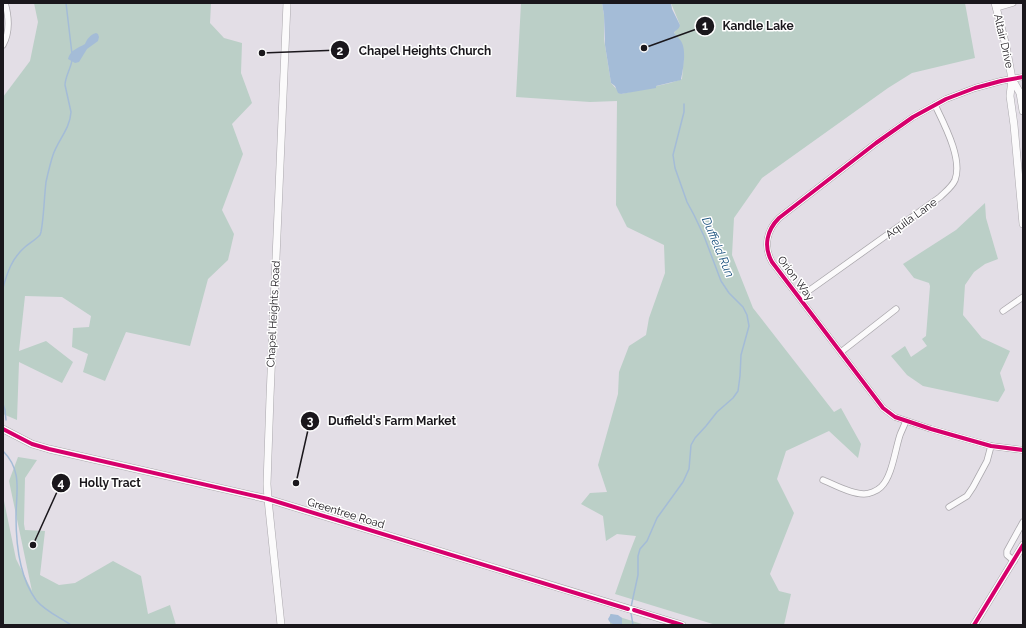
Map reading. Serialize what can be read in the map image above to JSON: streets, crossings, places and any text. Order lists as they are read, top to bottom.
{
  "streets": {
    "street": [
      "Altair Drive",
      "Aquila Lane",
      "Orion Way",
      "Chapel Heights Road",
      "Greentree Road"
    ]
  },
  "crossings": [
    ["Altair Drive", "Orion Way"],
    ["Aquila Lane", "Orion Way"],
    ["Chapel Heights Road", "Greentree Road"]
  ],
  "water": ["Duffield Run"],
  "places": [
    "Kandle Lake",
    "Chapel Heights Church",
    "Duffield's Farm Market",
    "Holly Tract"
  ]
}
